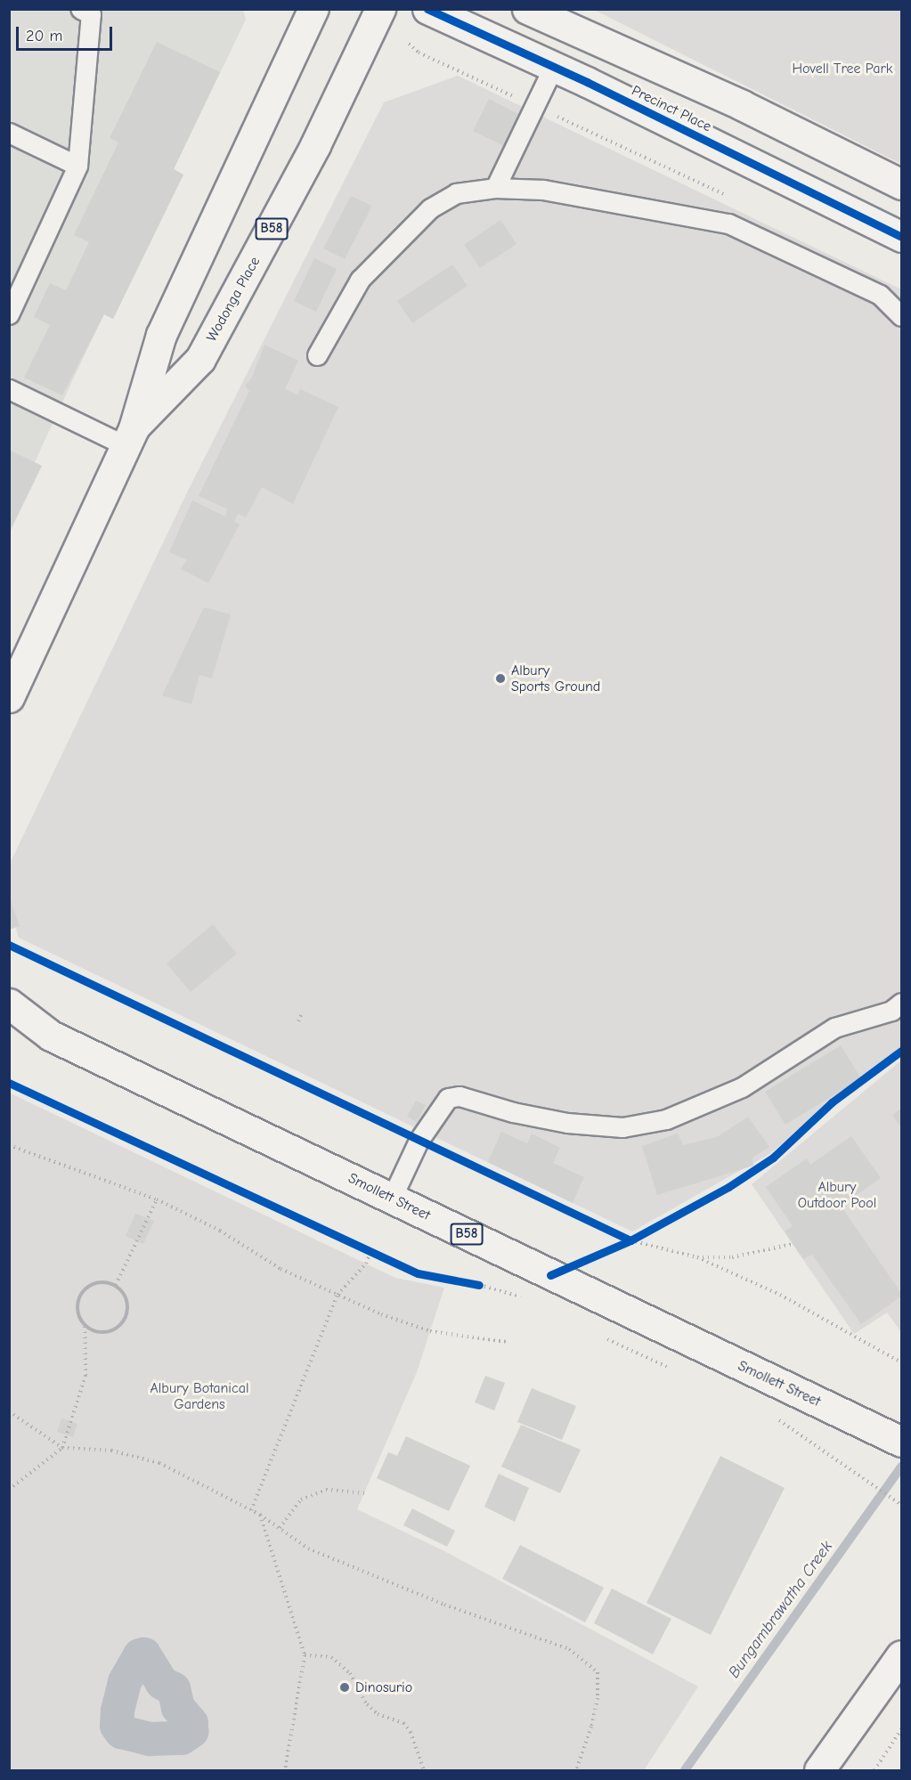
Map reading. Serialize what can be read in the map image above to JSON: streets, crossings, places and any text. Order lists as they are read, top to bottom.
{
  "streets": {
    "main road": [
      "Precinct Place",
      "B58",
      "Wodonga Place",
      "Smollett Street"
    ]
  },
  "water": ["Bungambrawatha Creek"],
  "parks": ["Hovell Tree Park", "Albury Outdoor Pool", "Albury Botanical Gardens"],
  "places": ["Albury Sports Ground", "Dinosurio"],
  "scale_bar": "20 m"
}
